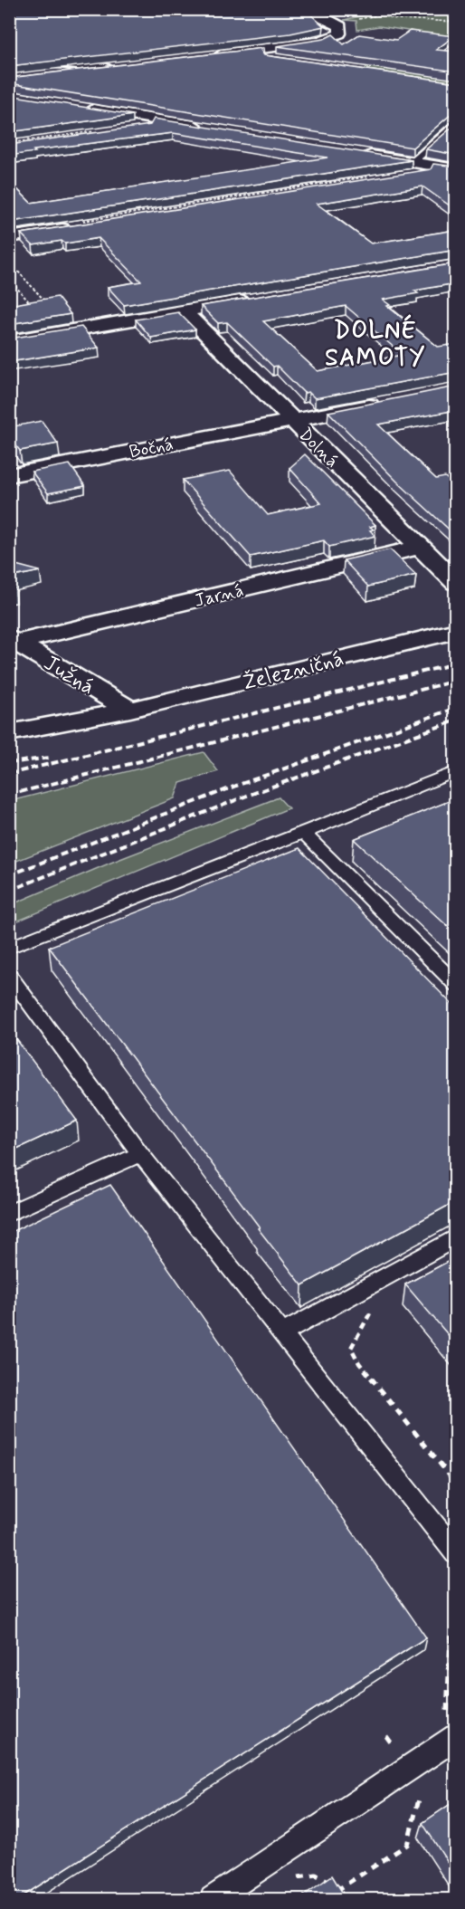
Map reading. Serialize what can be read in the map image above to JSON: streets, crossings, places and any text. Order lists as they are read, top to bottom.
{
  "streets": {
    "street": [
      "Bočná",
      "Dolná",
      "Jarná",
      "Železničná",
      "Južná"
    ]
  },
  "crossings": [
    ["Bočná", "Dolná"],
    ["Dolná", "Jarná"],
    ["Jarná", "Južná"],
    ["Železničná", "Južná"]
  ],
  "districts": ["DOLNÉ SAMOTY"]
}
